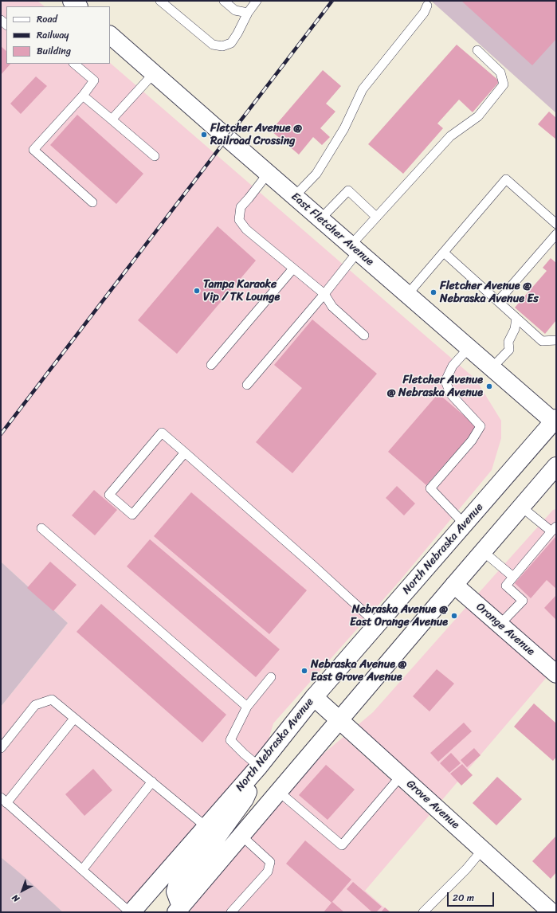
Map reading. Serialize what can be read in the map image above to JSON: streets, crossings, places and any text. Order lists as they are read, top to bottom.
{
  "streets": {
    "main road": [
      "East Fletcher Avenue",
      "North Nebraska Avenue",
      "Orange Avenue",
      "Grove Avenue"
    ]
  },
  "crossings": [
    ["East Fletcher Avenue", "North Nebraska Avenue"],
    ["North Nebraska Avenue", "Grove Avenue"]
  ],
  "places": [
    "Fletcher Avenue @ Railroad Crossing",
    "Tampa Karaoke Vip / TK Lounge",
    "Fletcher Avenue @ Nebraska Avenue Es",
    "Fletcher Avenue @ Nebraska Avenue",
    "Nebraska Avenue @ East Orange Avenue",
    "Nebraska Avenue @ East Grove Avenue"
  ],
  "legend": ["Road", "Railway", "Building"],
  "scale_bar": "20 m",
  "north": "bottom left"
}
